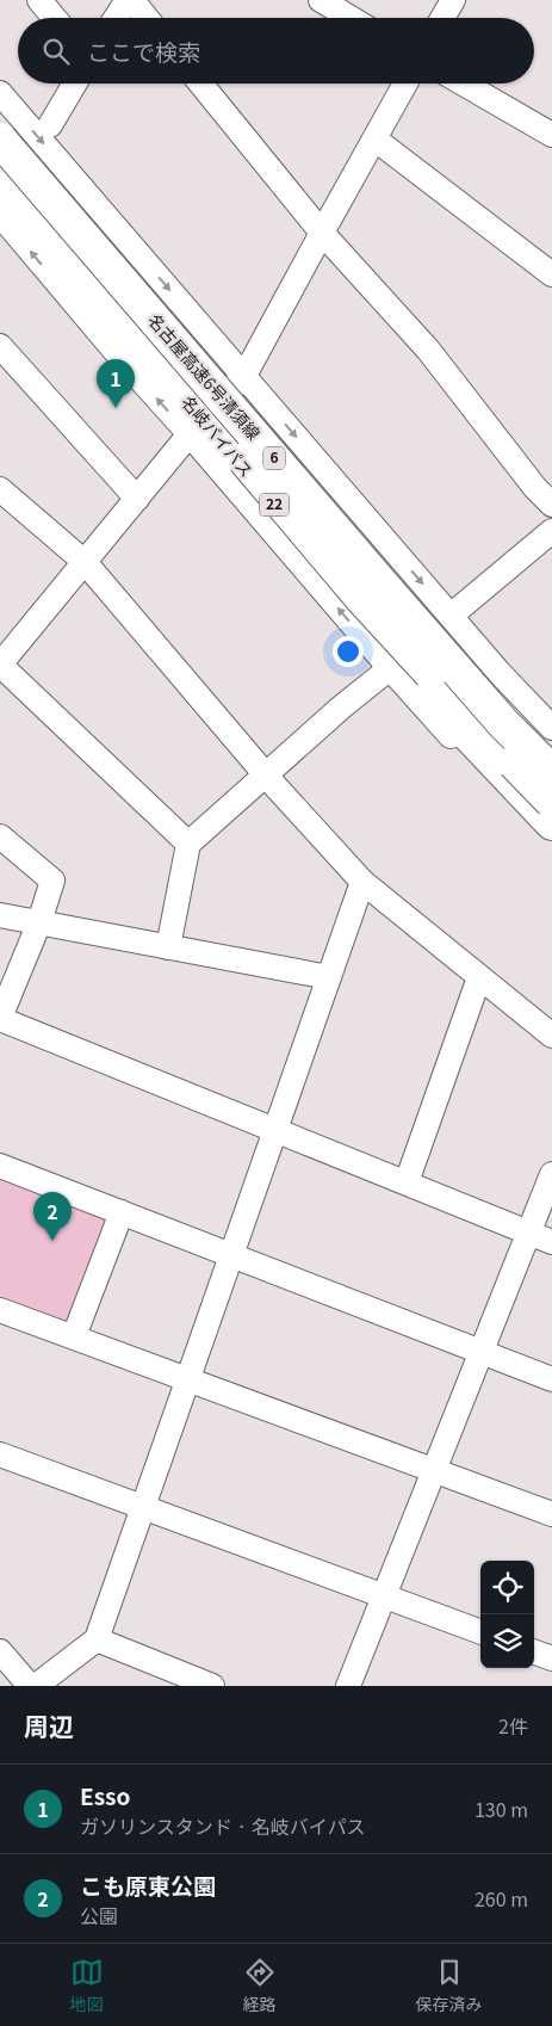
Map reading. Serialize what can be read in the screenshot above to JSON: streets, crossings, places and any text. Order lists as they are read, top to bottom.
{
  "streets": {
    "highway": [
      "名古屋高速6号清須線",
      "名岐バイパス",
      "6",
      "22"
    ]
  },
  "page": {
    "search": "ここで検索",
    "pins": ["1", "2"],
    "heading": ["周辺", "2件"],
    "list": [
      {
        "mark": "1",
        "name": "Esso",
        "note": "ガソリンスタンド · 名岐バイパス",
        "value": "130 m"
      },
      {
        "mark": "2",
        "name": "こも原東公園",
        "note": "公園",
        "value": "260 m"
      }
    ],
    "nav": ["地図", "経路", "保存済み"]
  }
}
